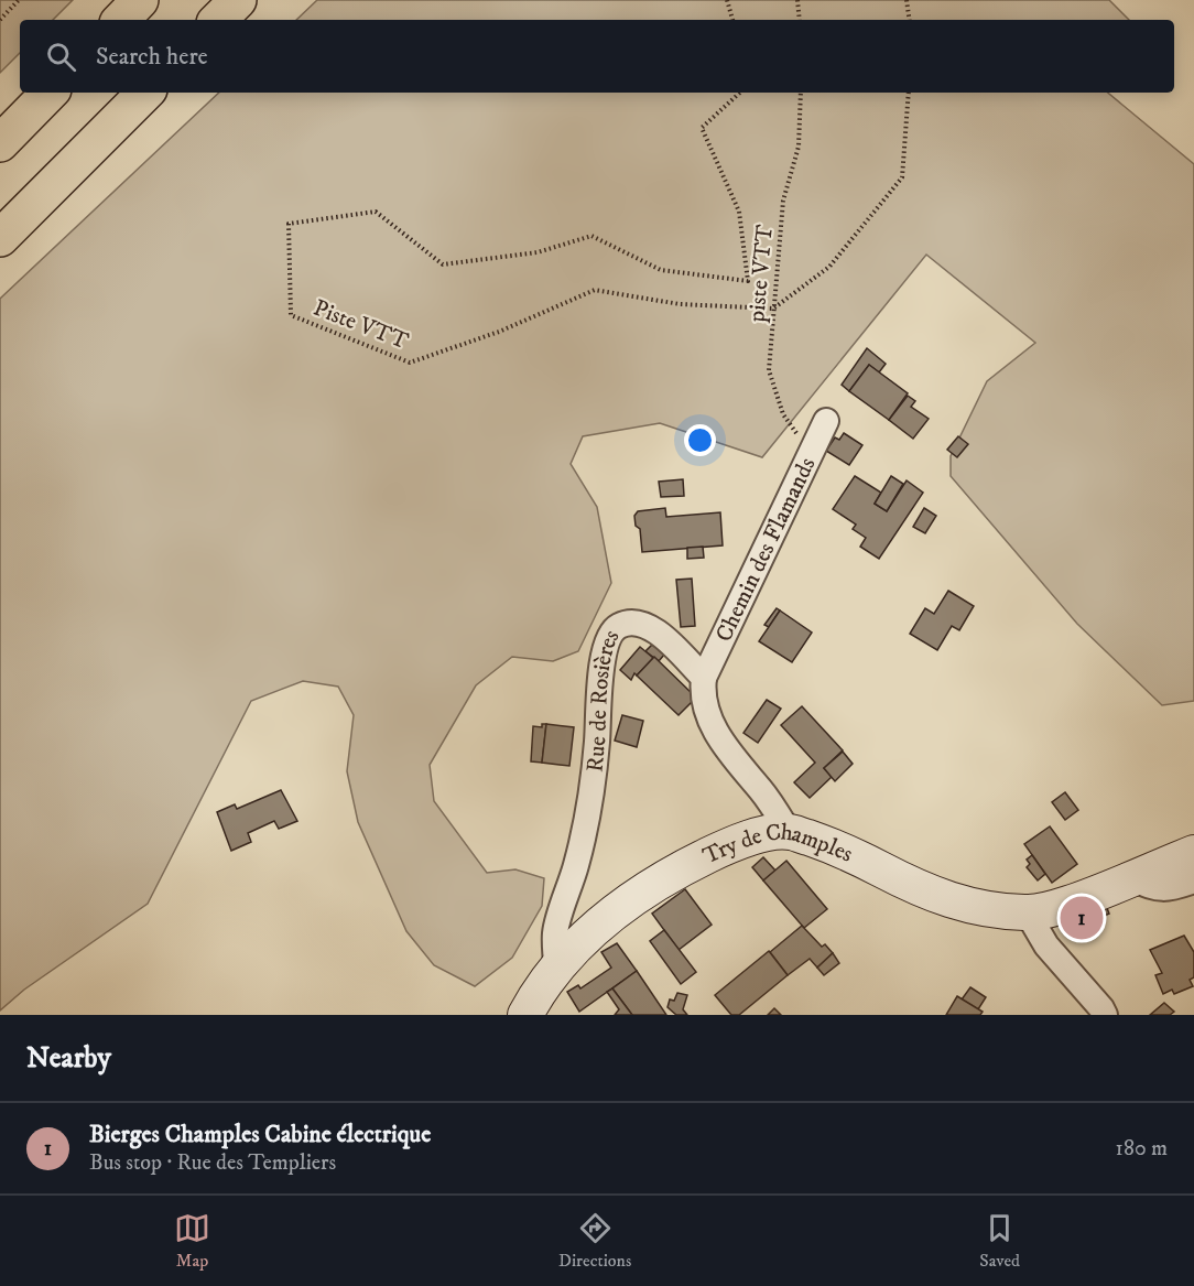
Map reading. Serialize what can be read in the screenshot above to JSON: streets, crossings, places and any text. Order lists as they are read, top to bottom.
{
  "streets": {
    "street": ["Chemin des Flamands", "Rue de Rosières", "Try de Champles"],
    "path": ["piste VTT", "Piste VTT"]
  },
  "crossings": [
    ["piste VTT", "Piste VTT"],
    ["piste VTT", "Chemin des Flamands"],
    ["Chemin des Flamands", "Rue de Rosières"],
    ["Rue de Rosières", "Try de Champles"]
  ],
  "page": {
    "search": "Search here",
    "pins": "1",
    "heading": "Nearby",
    "list": [
      {
        "mark": "1",
        "name": "Bierges Champles Cabine électrique",
        "note": "Bus stop · Rue des Templiers",
        "value": "180 m"
      }
    ],
    "nav": ["Map", "Directions", "Saved"]
  }
}
